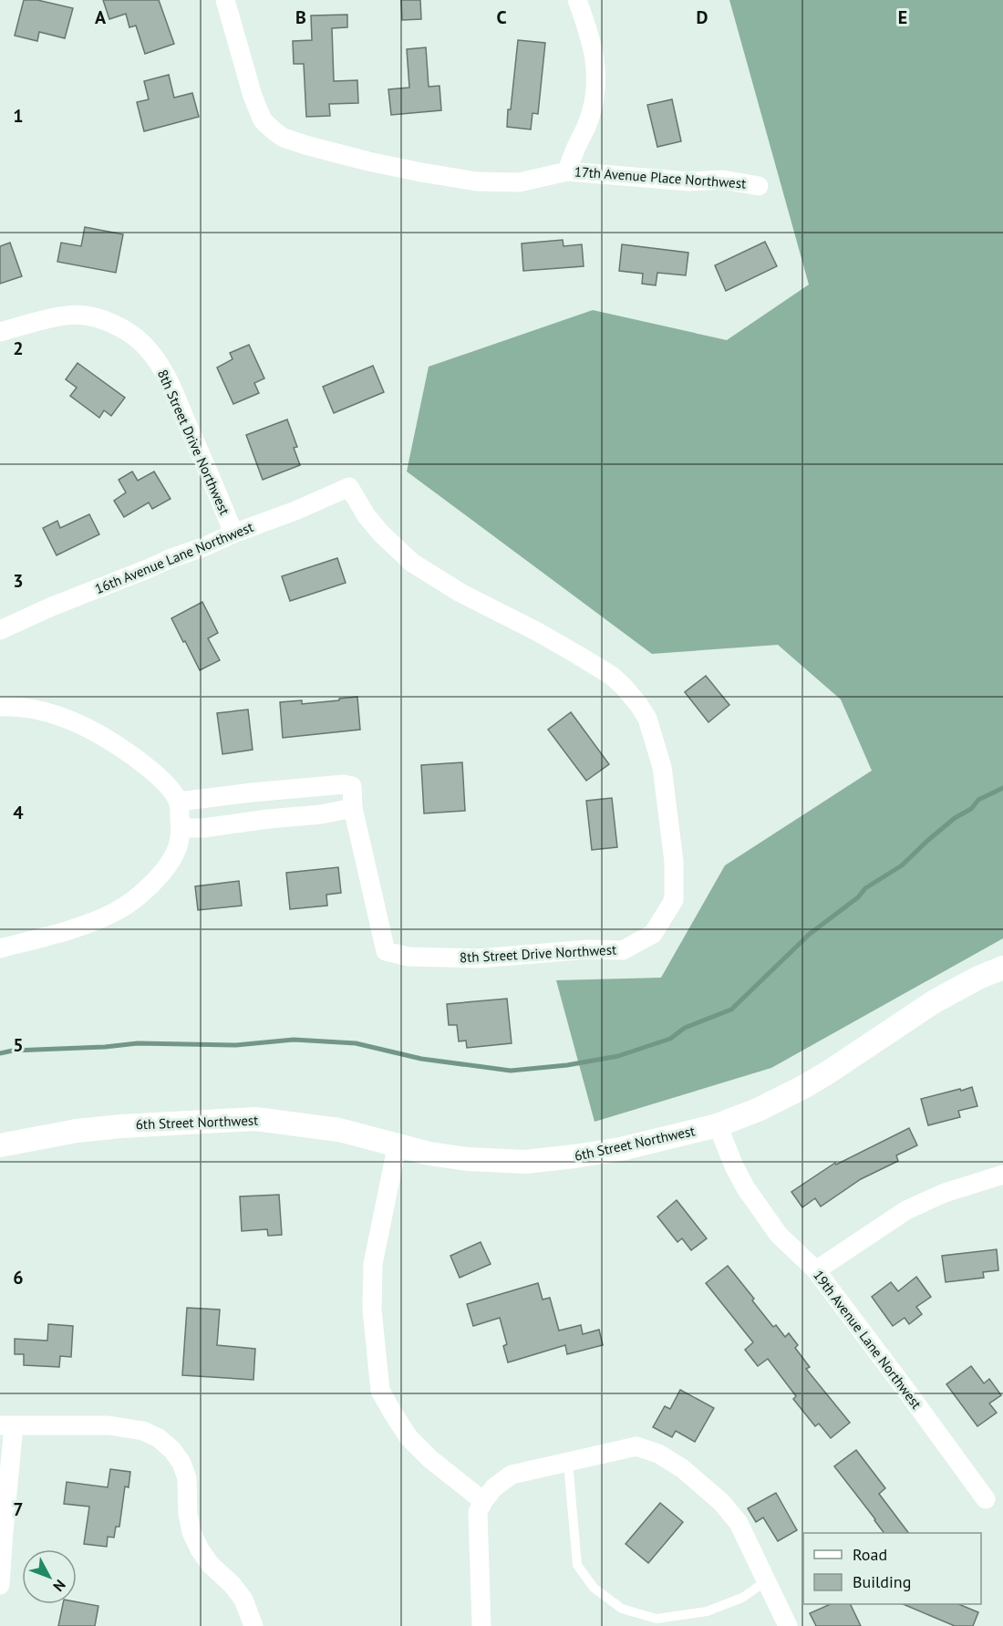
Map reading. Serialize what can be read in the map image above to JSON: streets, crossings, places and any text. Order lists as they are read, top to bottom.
{
  "streets": {
    "street": [
      "17th Avenue Place Northwest",
      "8th Street Drive Northwest",
      "16th Avenue Lane Northwest",
      "6th Street Northwest",
      "19th Avenue Lane Northwest"
    ]
  },
  "crossings": [
    ["8th Street Drive Northwest", "16th Avenue Lane Northwest"],
    ["6th Street Northwest", "19th Avenue Lane Northwest"]
  ],
  "legend": ["Road", "Building"],
  "north": "bottom right",
  "grid": {
    "columns": [
      "A",
      "B",
      "C",
      "D",
      "E"
    ],
    "rows": [
      "1",
      "2",
      "3",
      "4",
      "5",
      "6",
      "7"
    ]
  }
}
